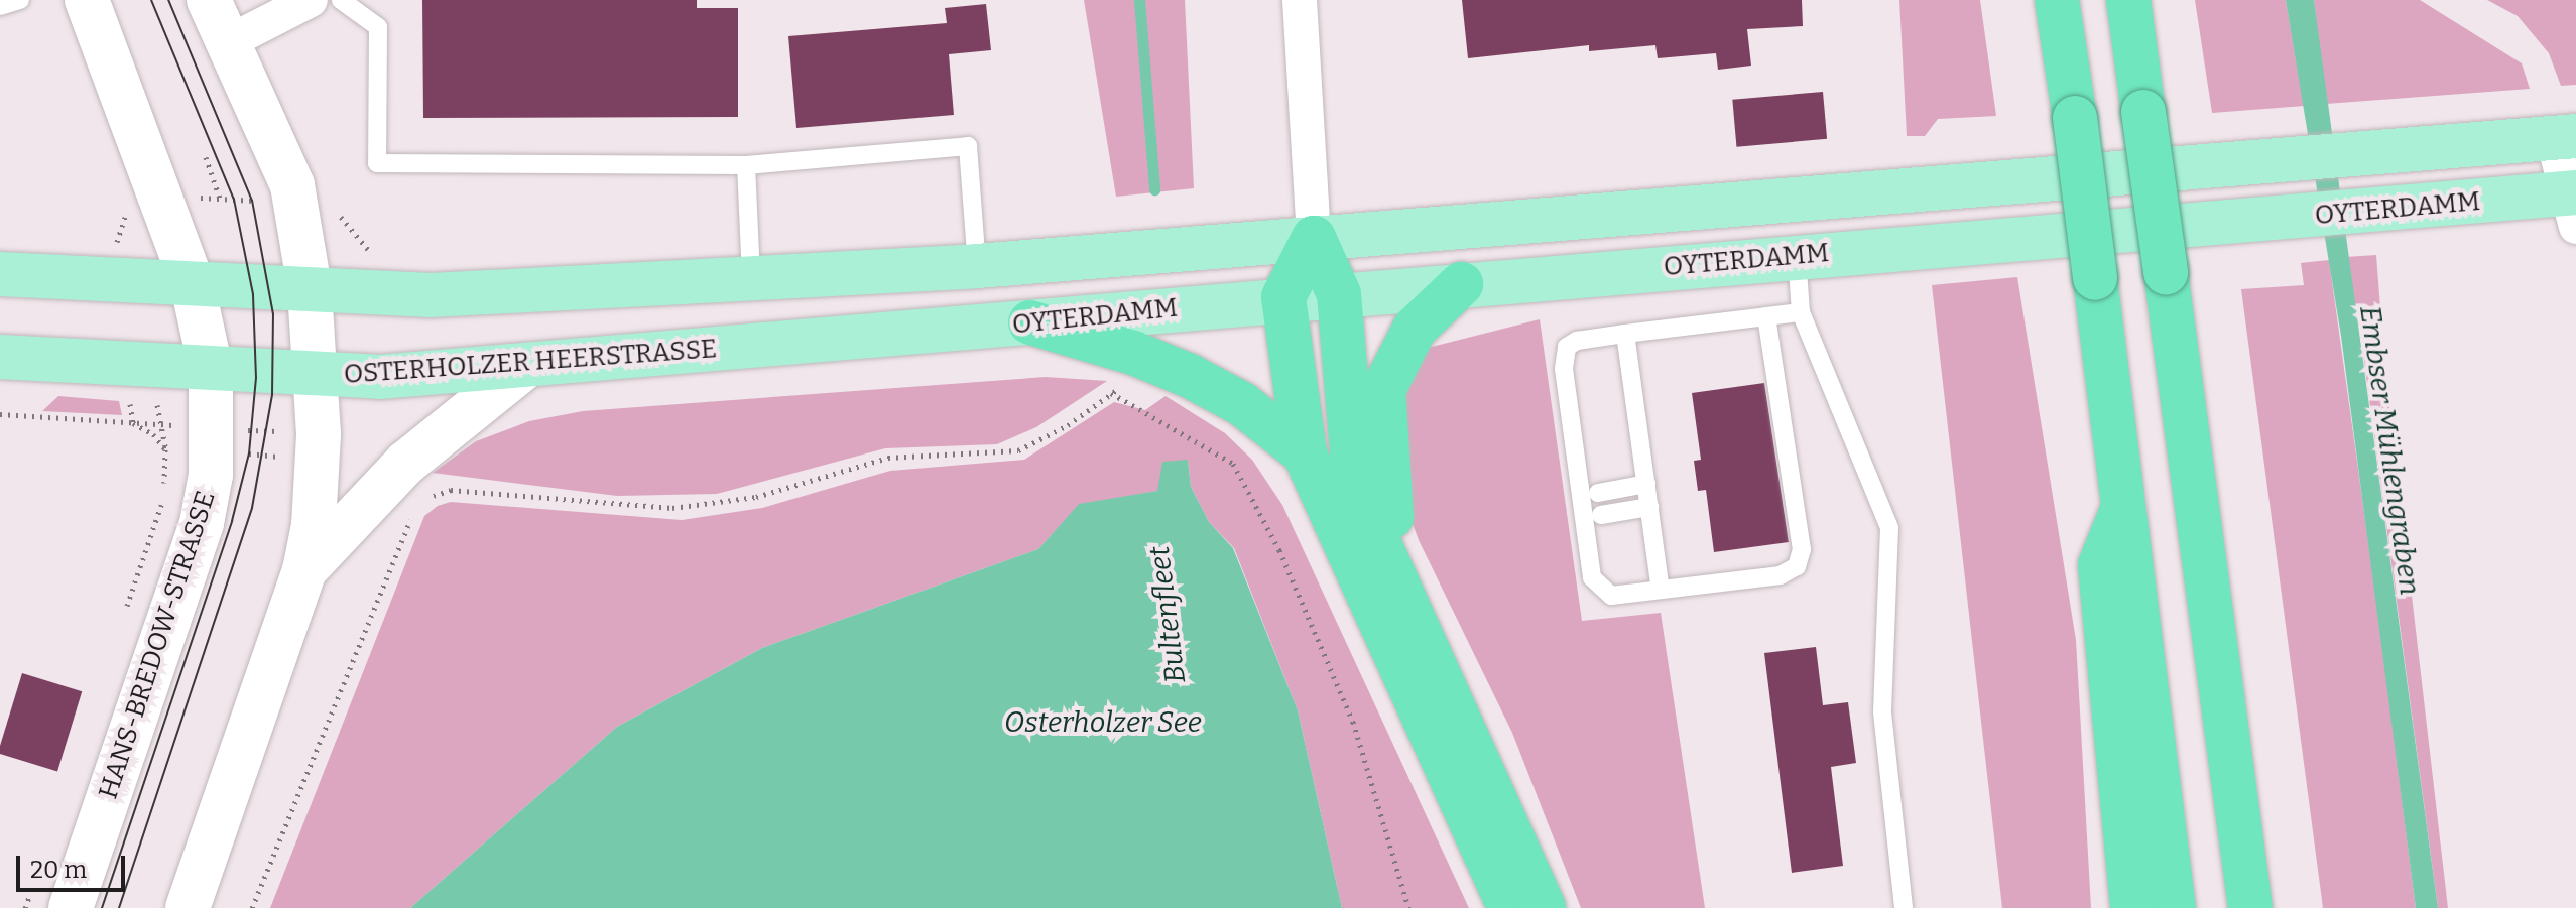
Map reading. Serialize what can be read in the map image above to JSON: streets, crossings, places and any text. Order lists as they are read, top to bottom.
{
  "streets": {
    "main road": ["OYTERDAMM", "OSTERHOLZER HEERSTRASSE", "HANS-BREDOW-STRASSE"]
  },
  "crossings": [
    ["OYTERDAMM", "OSTERHOLZER HEERSTRASSE"],
    ["OSTERHOLZER HEERSTRASSE", "HANS-BREDOW-STRASSE"]
  ],
  "water": ["Embser Mühlengraben", "Bultenfleet", "Osterholzer See"],
  "scale_bar": "20 m"
}
